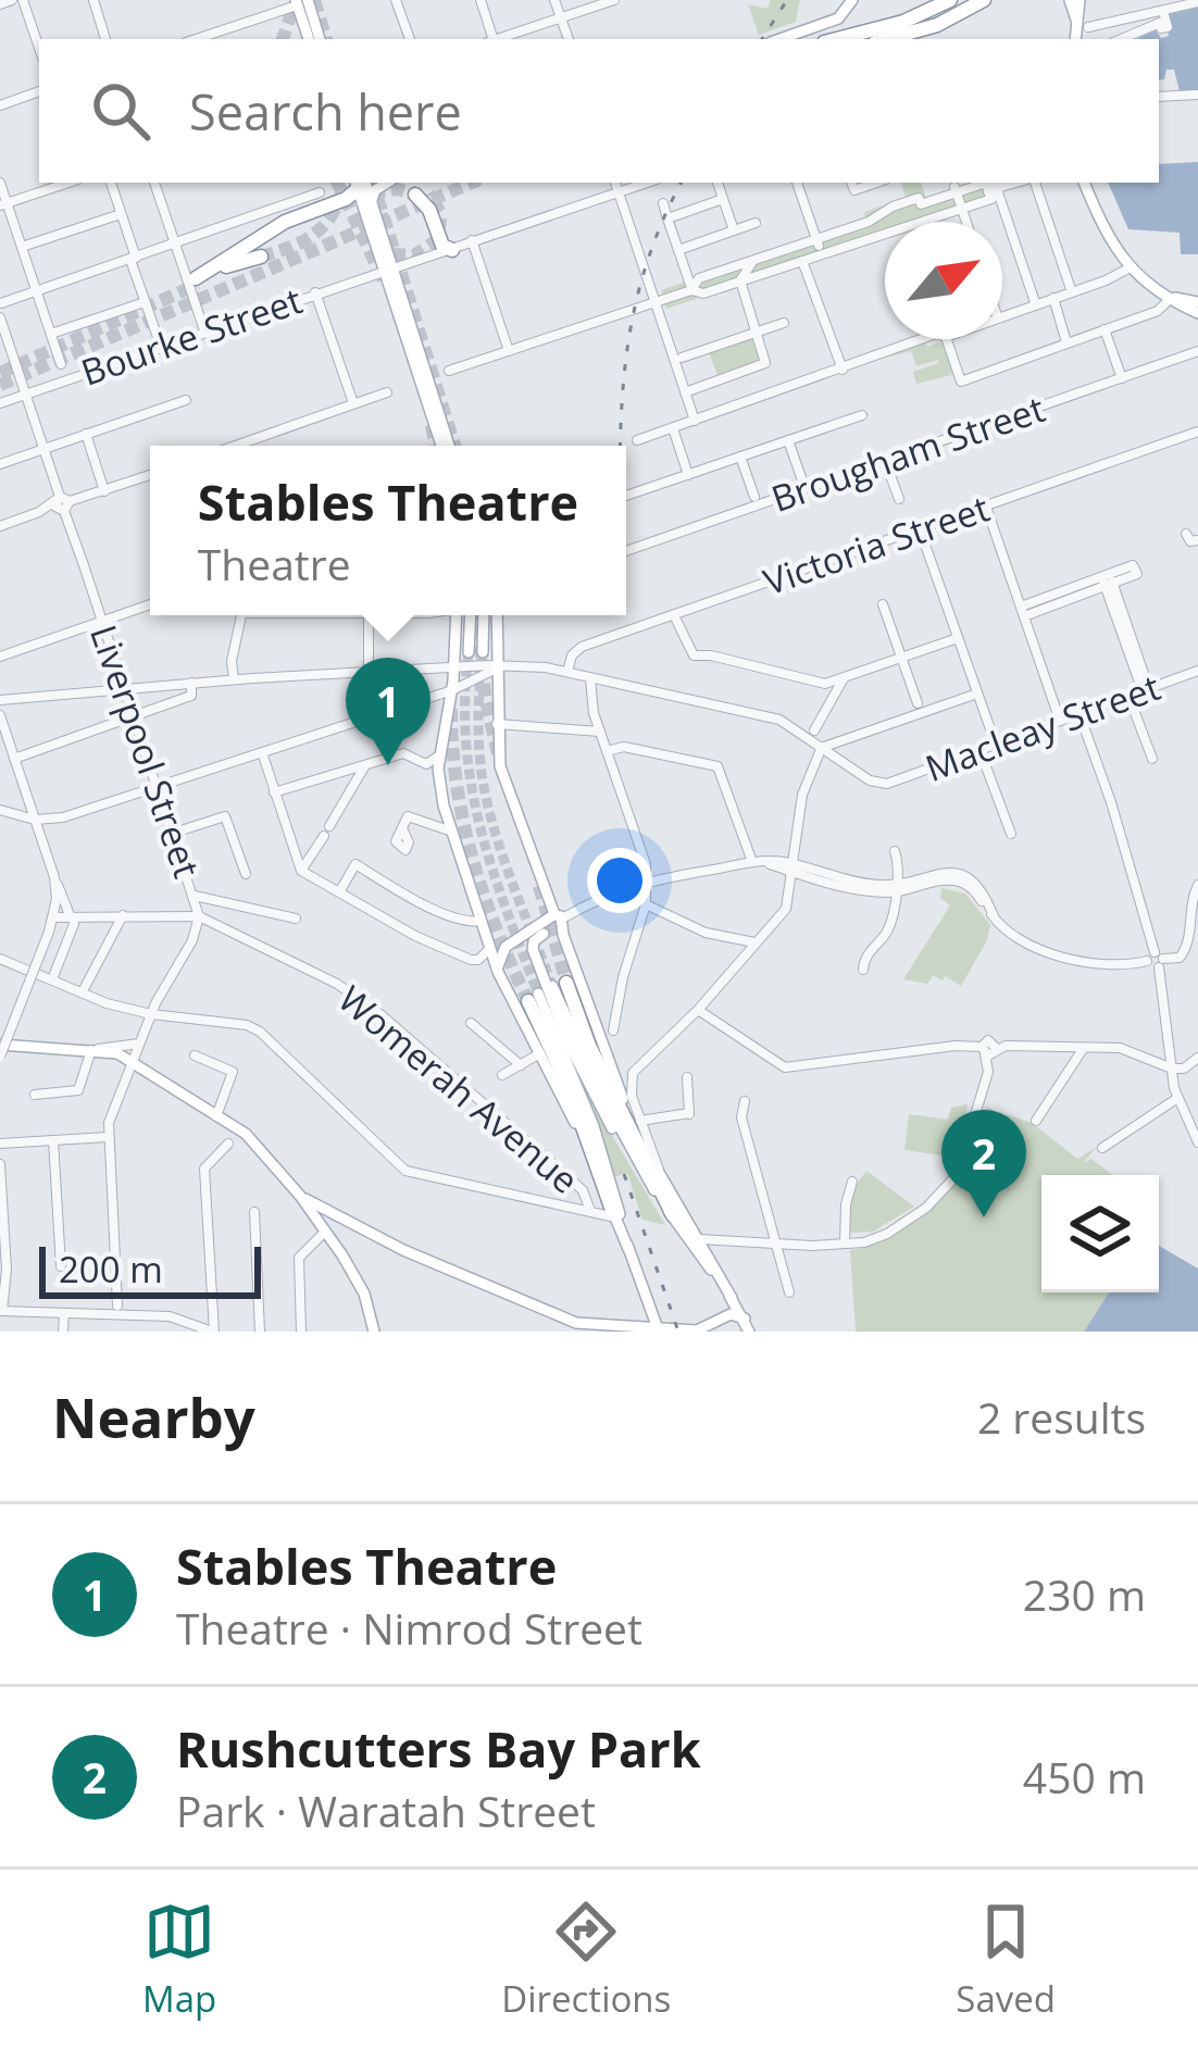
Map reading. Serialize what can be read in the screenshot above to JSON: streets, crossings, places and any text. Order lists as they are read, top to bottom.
{
  "streets": {
    "street": [
      "Bourke Street",
      "Brougham Street",
      "Victoria Street",
      "Macleay Street",
      "Liverpool Street",
      "Womerah Avenue"
    ]
  },
  "crossings": [
    ["Bourke Street", "Liverpool Street"],
    ["Liverpool Street", "Womerah Avenue"]
  ],
  "scale_bar": "200 m",
  "north": "top right",
  "page": {
    "search": "Search here",
    "popup": ["Stables Theatre", "Theatre"],
    "pins": ["1", "2"],
    "scale": "200 m",
    "heading": ["Nearby", "2 results"],
    "list": [
      {
        "mark": "1",
        "name": "Stables Theatre",
        "note": "Theatre · Nimrod Street",
        "value": "230 m"
      },
      {
        "mark": "2",
        "name": "Rushcutters Bay Park",
        "note": "Park · Waratah Street",
        "value": "450 m"
      }
    ],
    "nav": ["Map", "Directions", "Saved"]
  }
}
